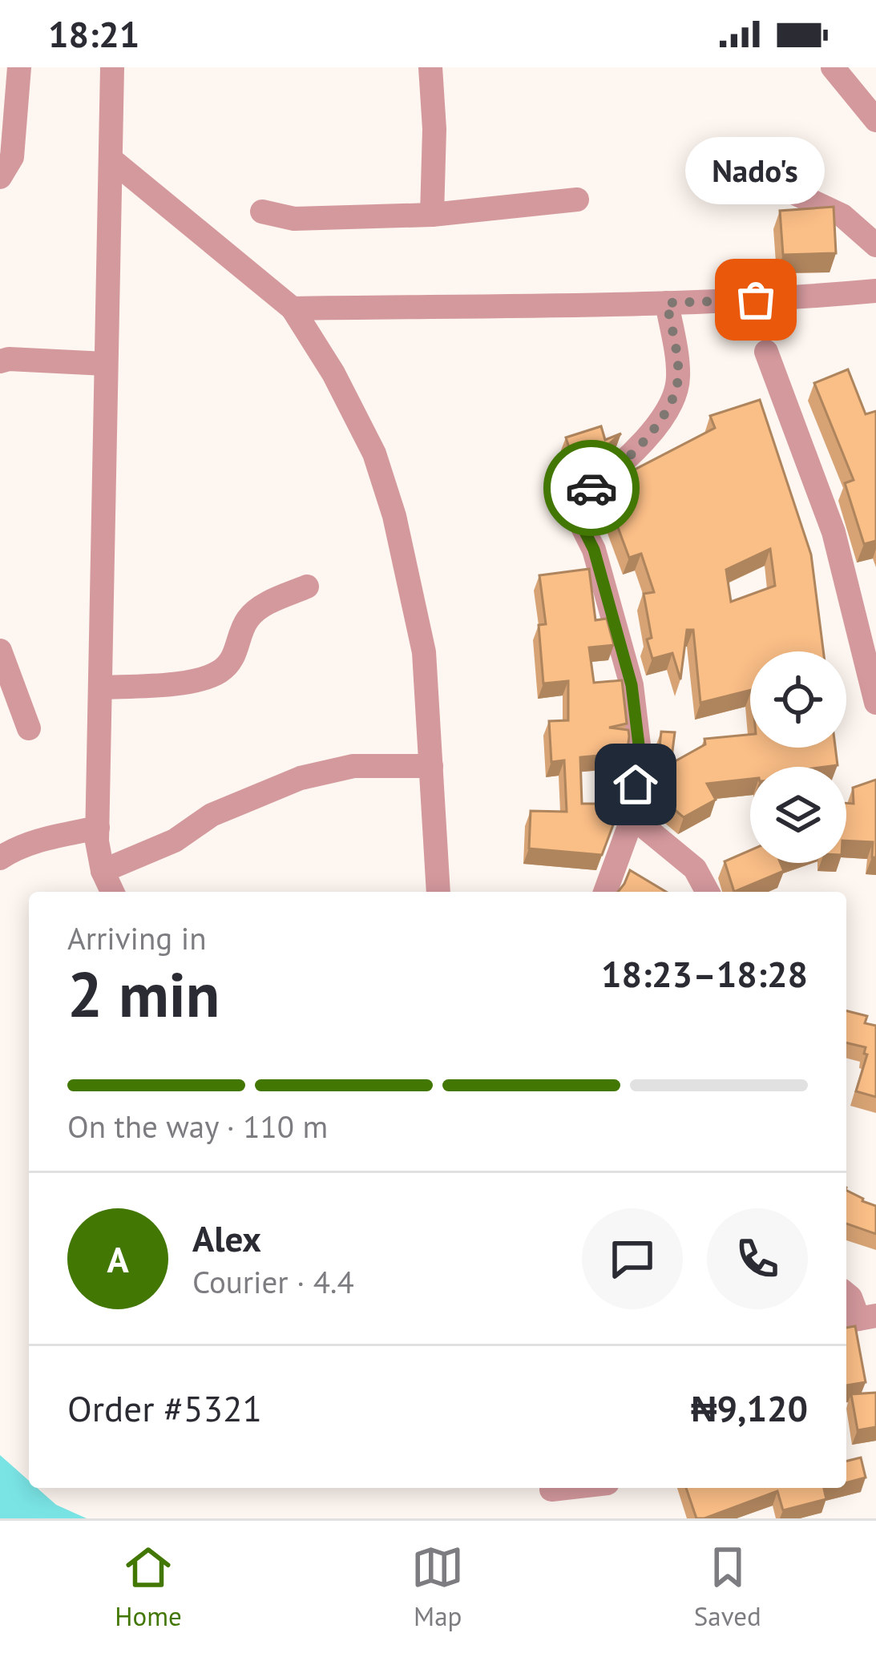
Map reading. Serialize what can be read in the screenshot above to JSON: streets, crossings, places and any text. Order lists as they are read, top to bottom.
{
  "places": ["Nado's"],
  "page": {
    "status": "18:21",
    "bubble": "Nado's",
    "heading": ["2 min", "Arriving in", "18:23–18:28"],
    "panel": [
      "Alex",
      "Courier · 4.4",
      "Order #5321",
      "₦9,120"
    ],
    "bar": "On the way · 110 m",
    "round": "A",
    "tabs": ["Home", "Map", "Saved"]
  }
}
